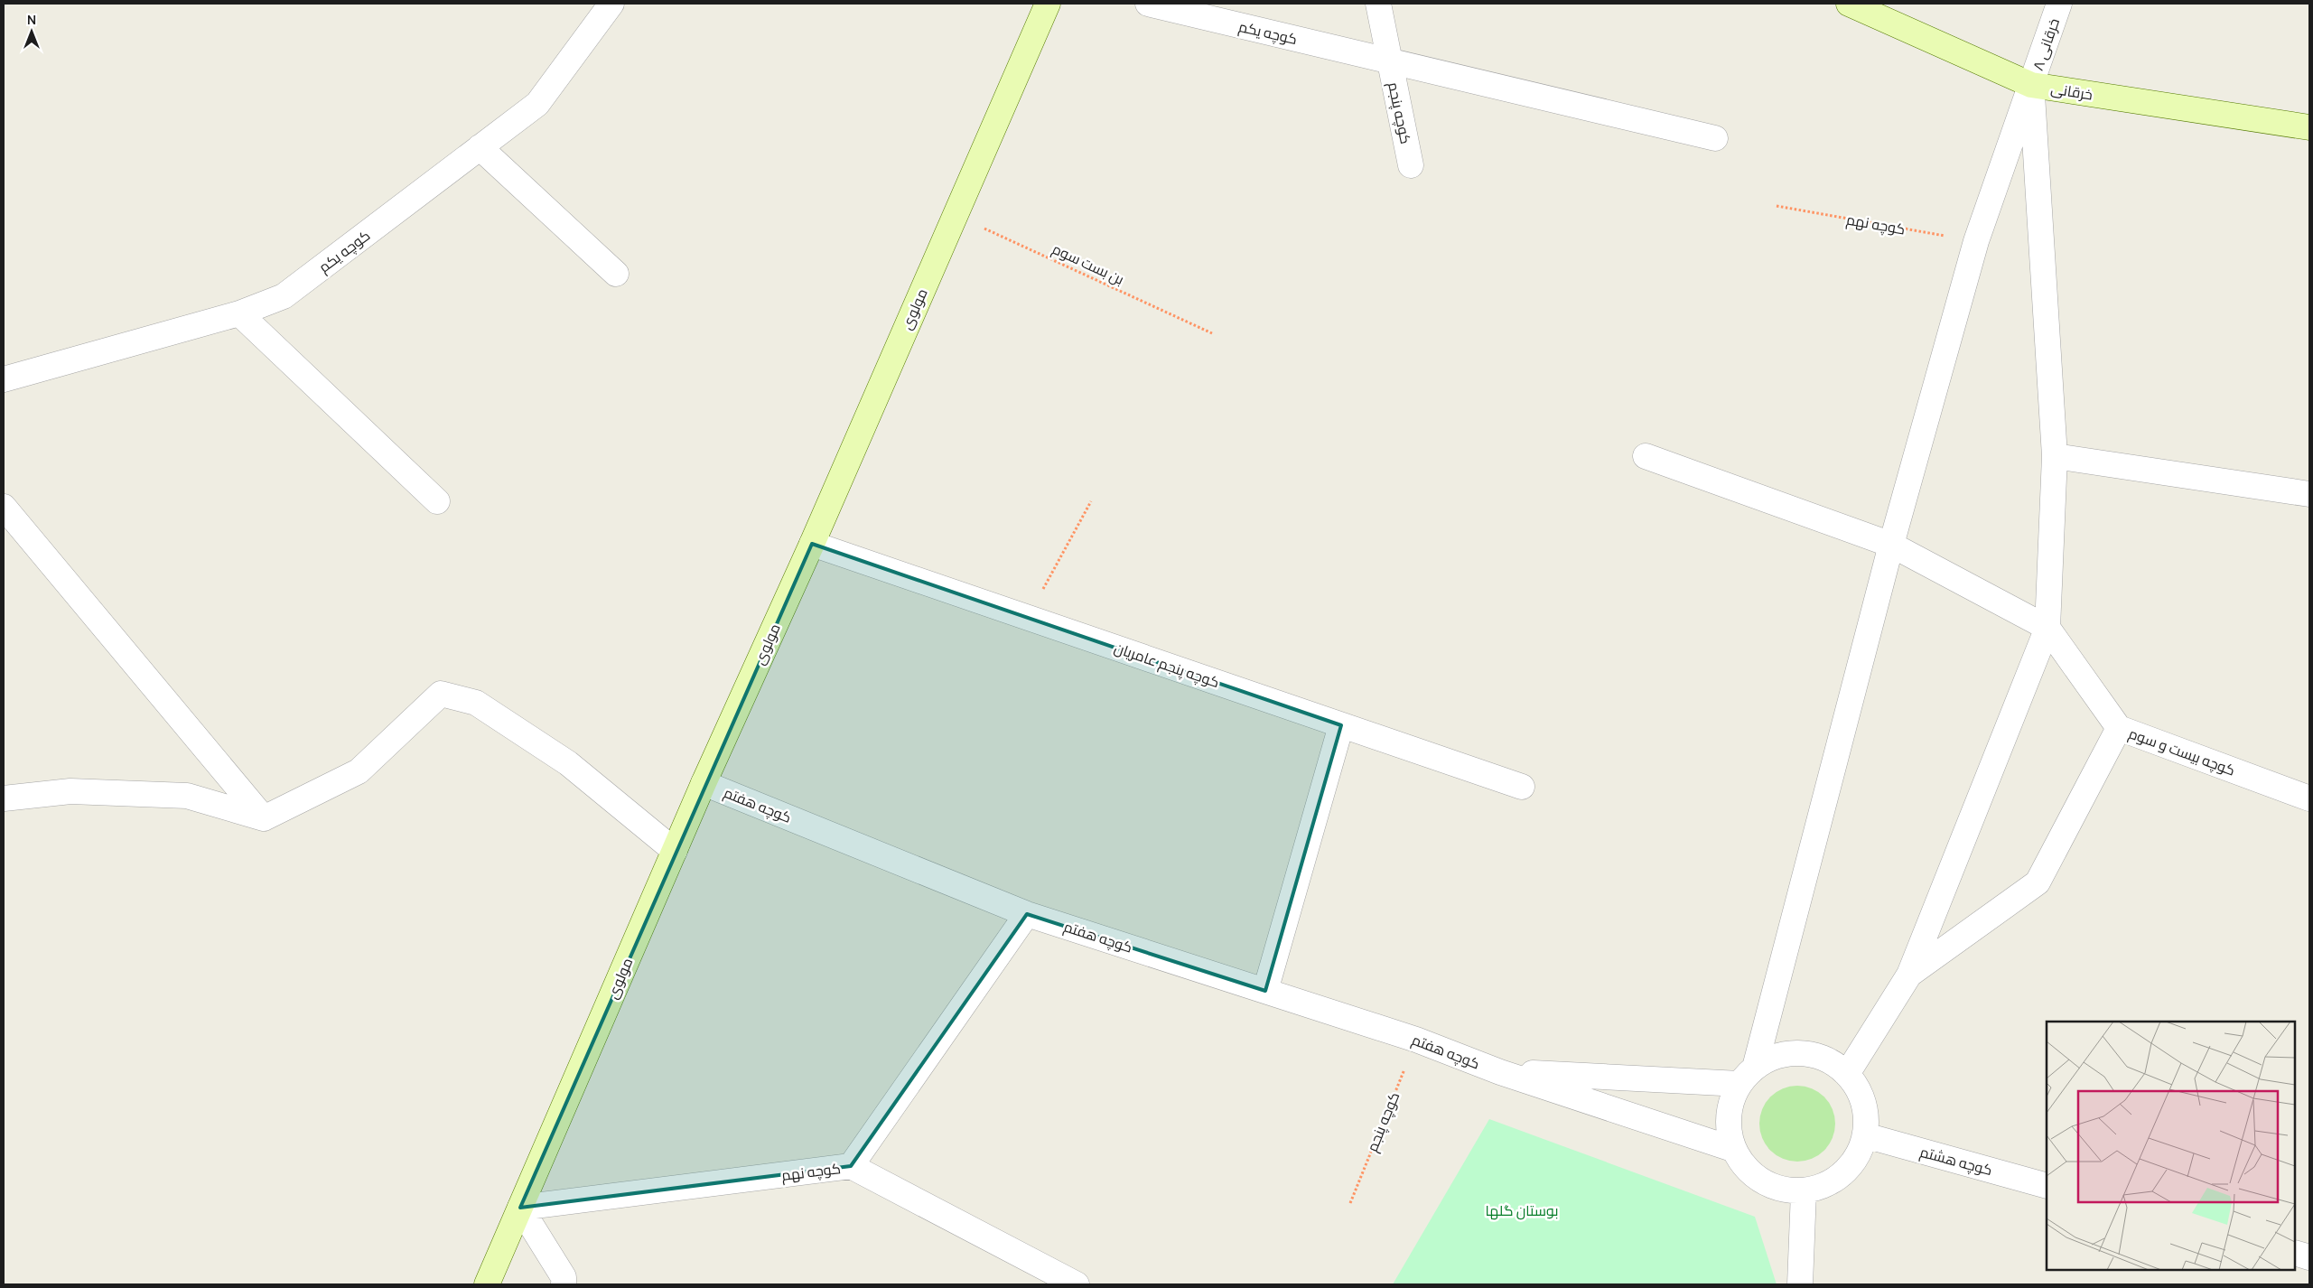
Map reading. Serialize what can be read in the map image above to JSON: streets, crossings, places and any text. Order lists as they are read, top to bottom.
{
  "streets": {
    "street": [
      "کوچه یکم",
      "خرقانی ۸",
      "خرقانی",
      "کوچه پنجم",
      "کوچه نهم",
      "مولوی",
      "کوچه پنجم عامریان",
      "کوچه بیست و سوم",
      "کوچه هفتم",
      "کوچه هشتم"
    ],
    "path": ["بن بست سوم"]
  },
  "crossings": [
    ["کوچه یکم", "کوچه پنجم"],
    ["خرقانی ۸", "خرقانی"],
    ["خرقانی ۸", "کوچه نهم"],
    ["خرقانی ۸", "کوچه هفتم"],
    ["خرقانی ۸", "کوچه هشتم"],
    ["کوچه پنجم", "کوچه هفتم"],
    ["کوچه نهم", "مولوی"],
    ["کوچه نهم", "کوچه هفتم"],
    ["بن بست سوم", "مولوی"],
    ["مولوی", "کوچه پنجم عامریان"],
    ["مولوی", "کوچه هفتم"],
    ["کوچه هفتم", "کوچه هشتم"]
  ],
  "parks": ["بوستان گلها"],
  "north": "top"
}
